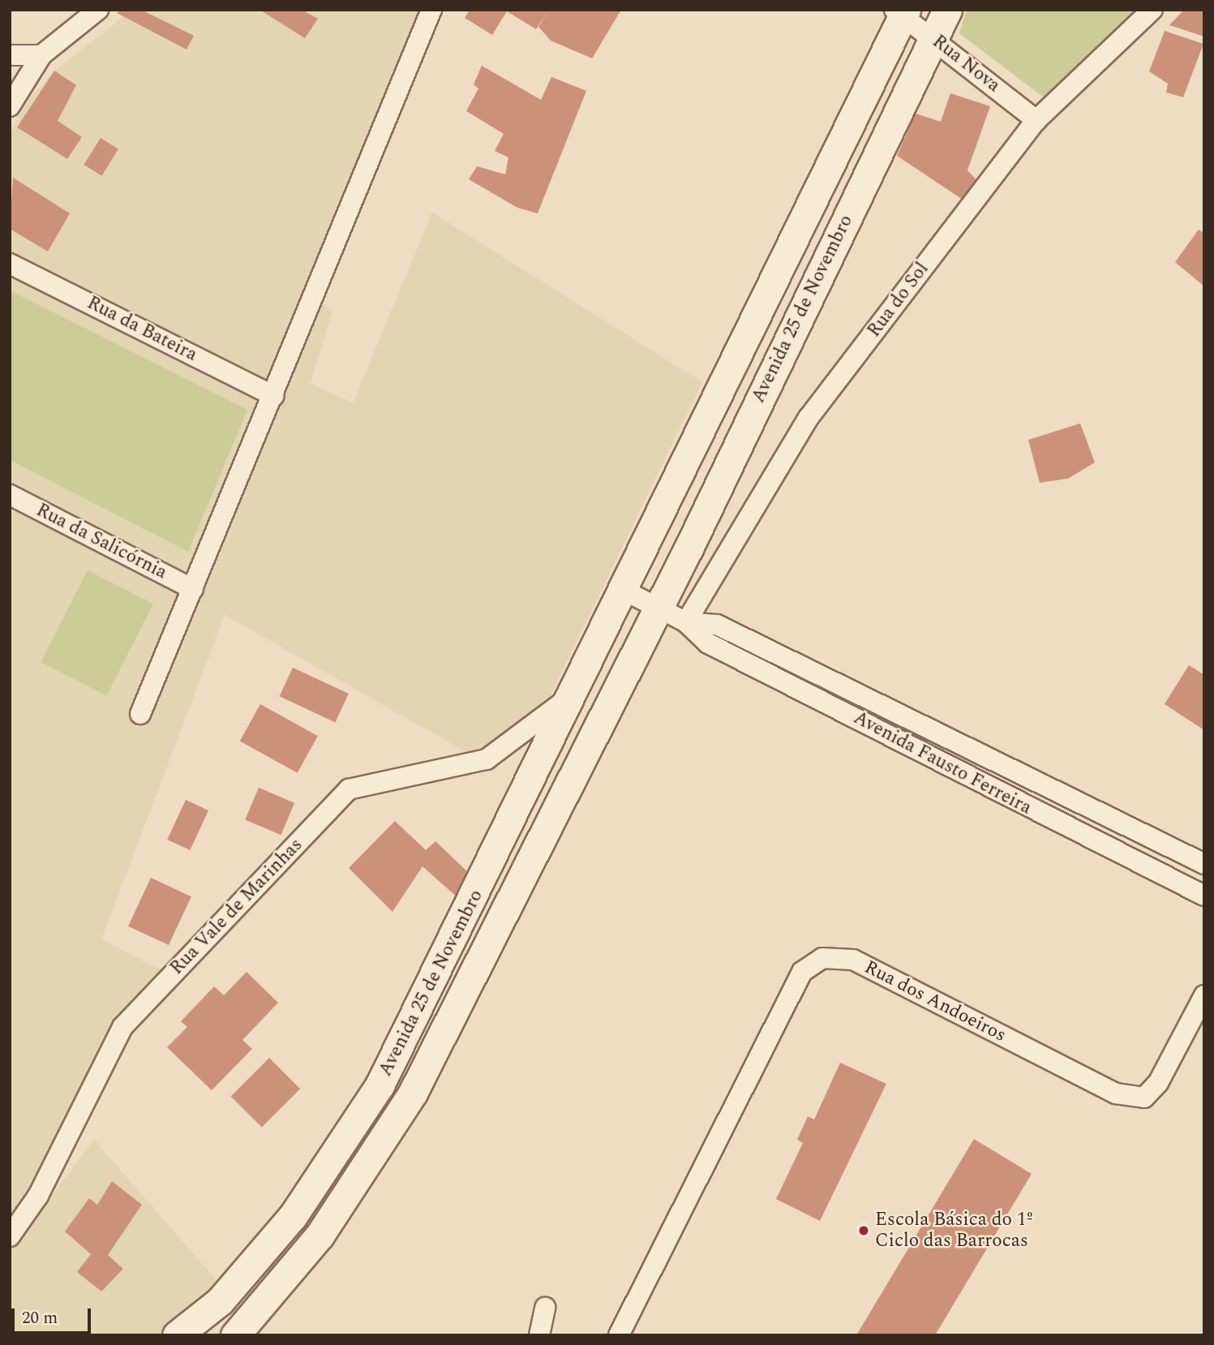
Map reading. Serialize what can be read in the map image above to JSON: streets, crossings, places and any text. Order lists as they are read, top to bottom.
{
  "streets": {
    "street": [
      "Rua Nova",
      "Rua do Sol",
      "Avenida 25 de Novembro",
      "Rua da Bateira",
      "Rua da Salicórnia",
      "Avenida Fausto Ferreira",
      "Rua Vale de Marinhas",
      "Rua dos Andoeiros"
    ]
  },
  "crossings": [
    ["Rua Nova", "Rua do Sol"],
    ["Rua Nova", "Avenida 25 de Novembro"],
    ["Rua do Sol", "Avenida Fausto Ferreira"],
    ["Avenida 25 de Novembro", "Avenida Fausto Ferreira"],
    ["Avenida 25 de Novembro", "Rua Vale de Marinhas"]
  ],
  "places": ["Escola Básica do 1º Ciclo das Barrocas"],
  "scale_bar": "20 m"
}
